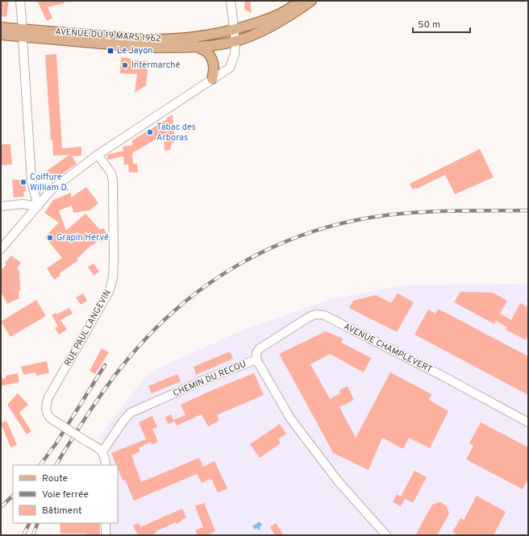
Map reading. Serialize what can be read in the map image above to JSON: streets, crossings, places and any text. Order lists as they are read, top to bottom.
{
  "streets": {
    "main road": ["AVENUE DU 19 MARS 1962"],
    "street": ["RUE PAUL LANGEVIN", "AVENUE CHAMPLEVERT", "CHEMIN DU RECOU"]
  },
  "crossings": [
    ["RUE PAUL LANGEVIN", "CHEMIN DU RECOU"],
    ["AVENUE CHAMPLEVERT", "CHEMIN DU RECOU"]
  ],
  "places": {
    "transit": ["Le Jayon"],
    "other": [
      "Intermarché",
      "Tabac des Arboras",
      "Coiffure William D.",
      "Grapin Hervé"
    ]
  },
  "legend": ["Route", "Voie ferrée", "Bâtiment"],
  "scale_bar": "50 m"
}
